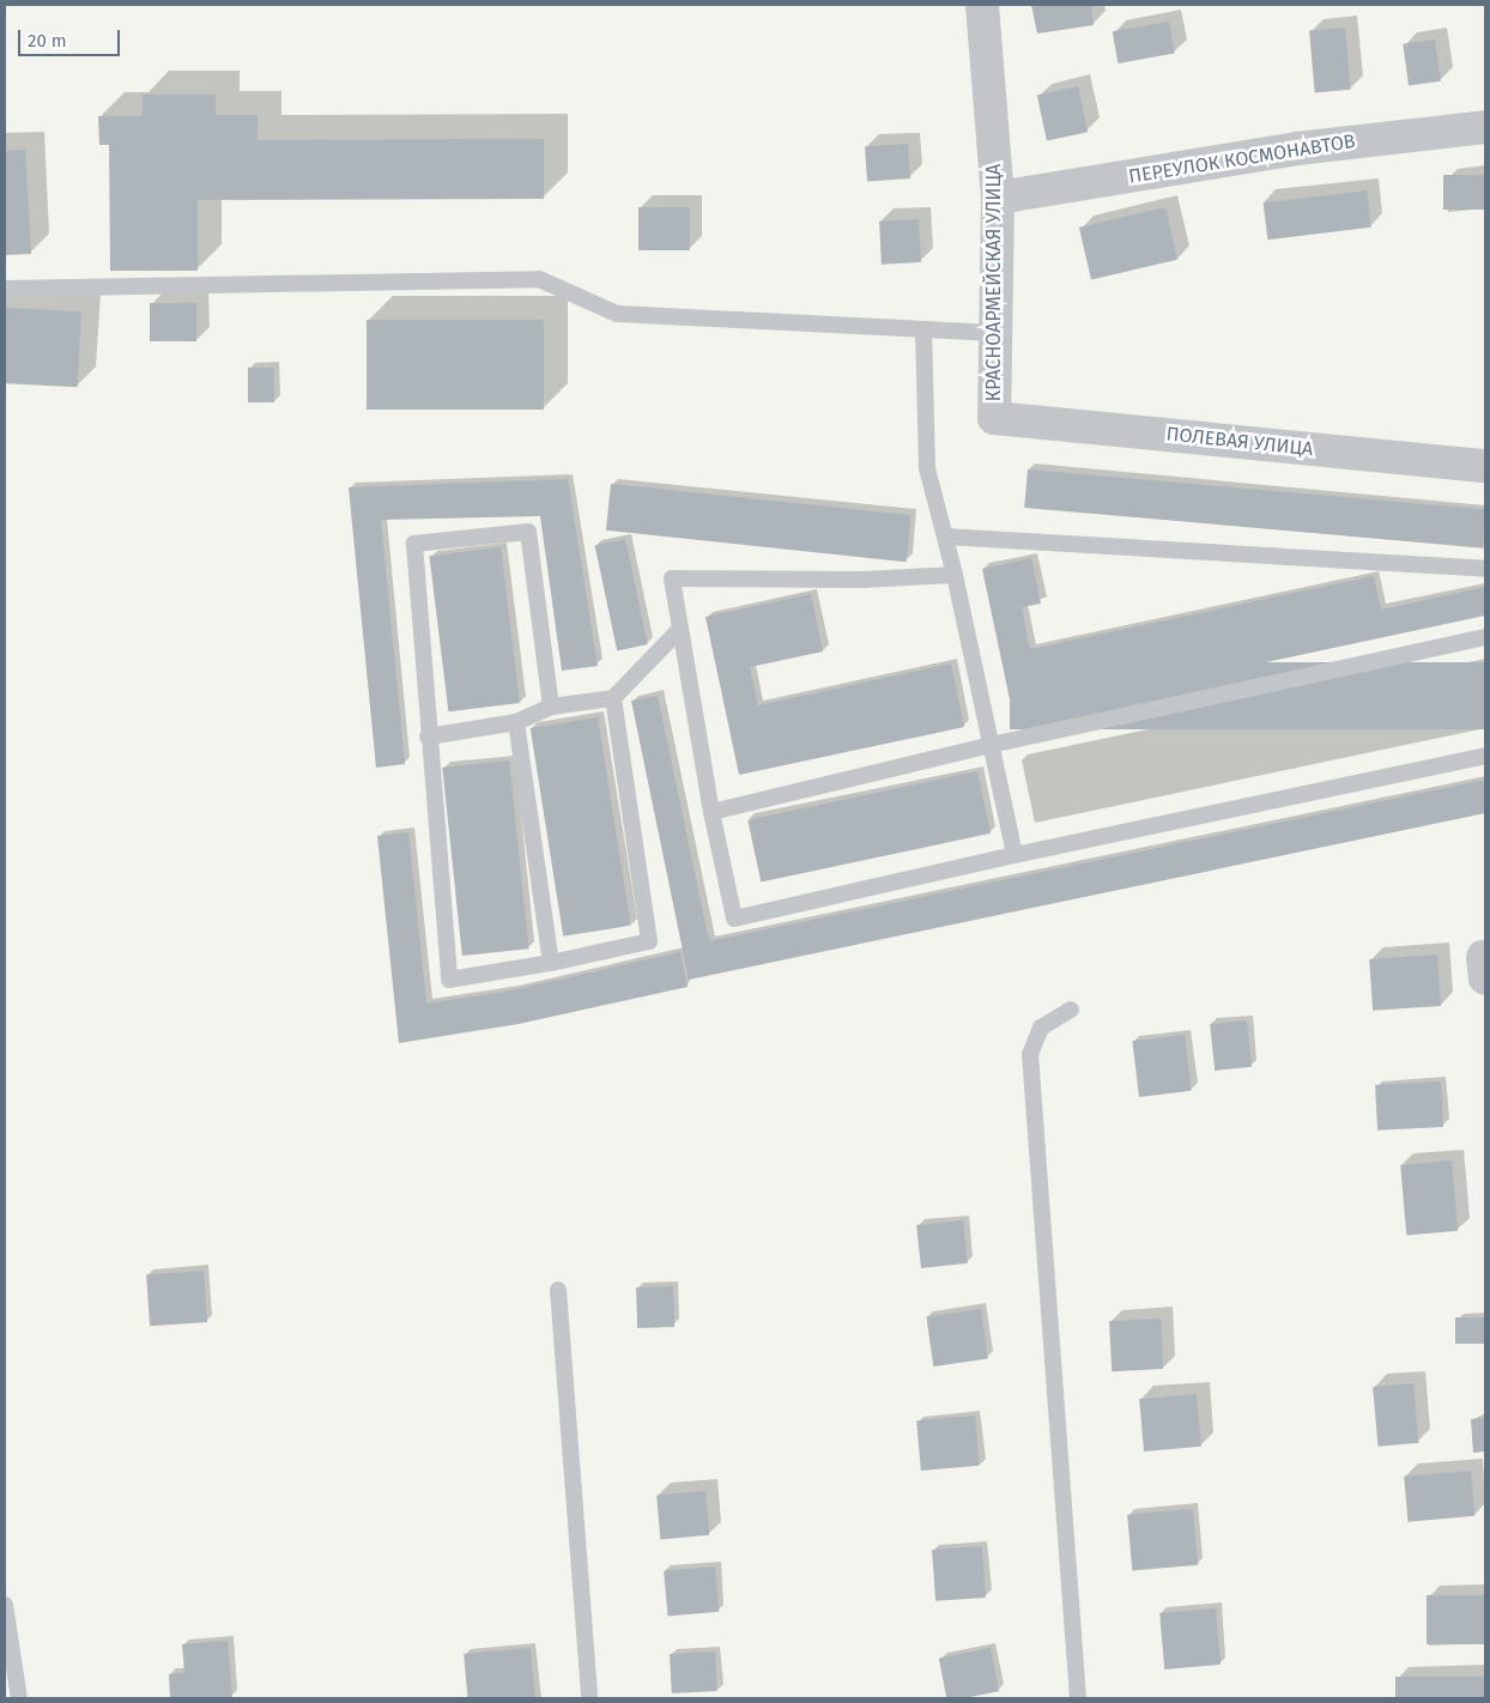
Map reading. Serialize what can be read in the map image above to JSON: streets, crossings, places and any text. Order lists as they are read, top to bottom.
{
  "streets": {
    "street": ["ПЕРЕУЛОК КОСМОНАВТОВ", "КРАСНОАРМЕЙСКАЯ УЛИЦА", "ПОЛЕВАЯ УЛИЦА"]
  },
  "crossings": [
    ["ПЕРЕУЛОК КОСМОНАВТОВ", "КРАСНОАРМЕЙСКАЯ УЛИЦА"],
    ["КРАСНОАРМЕЙСКАЯ УЛИЦА", "ПОЛЕВАЯ УЛИЦА"]
  ],
  "scale_bar": "20 m"
}
